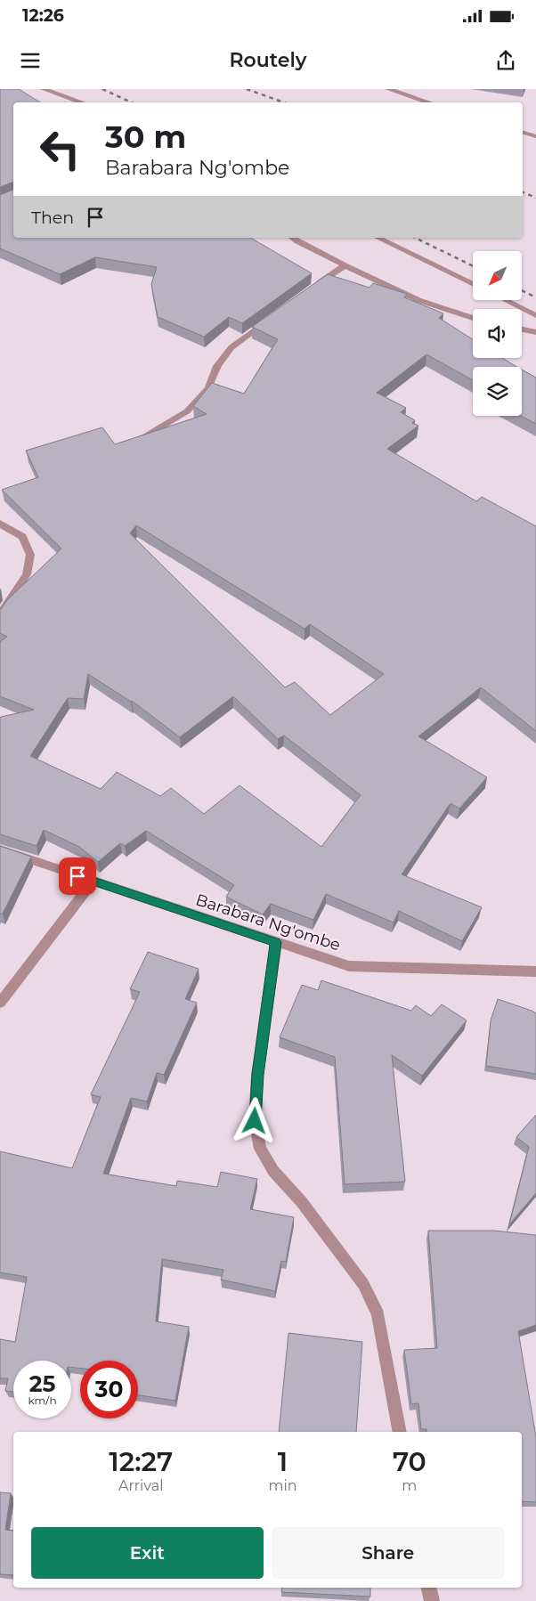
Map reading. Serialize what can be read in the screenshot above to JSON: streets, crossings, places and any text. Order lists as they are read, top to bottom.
{
  "streets": {
    "street": ["Barabara Ng'ombe"]
  },
  "north": "bottom left",
  "page": {
    "status": "12:26",
    "header": "Routely",
    "turn": ["30 m", "Barabara Ng'ombe"],
    "then": "Then",
    "speed": "25 km/h",
    "limit": "30",
    "eta": [
      "12:27",
      "Arrival",
      "1",
      "min",
      "70",
      "m"
    ],
    "buttons": ["Exit", "Share"]
  }
}
